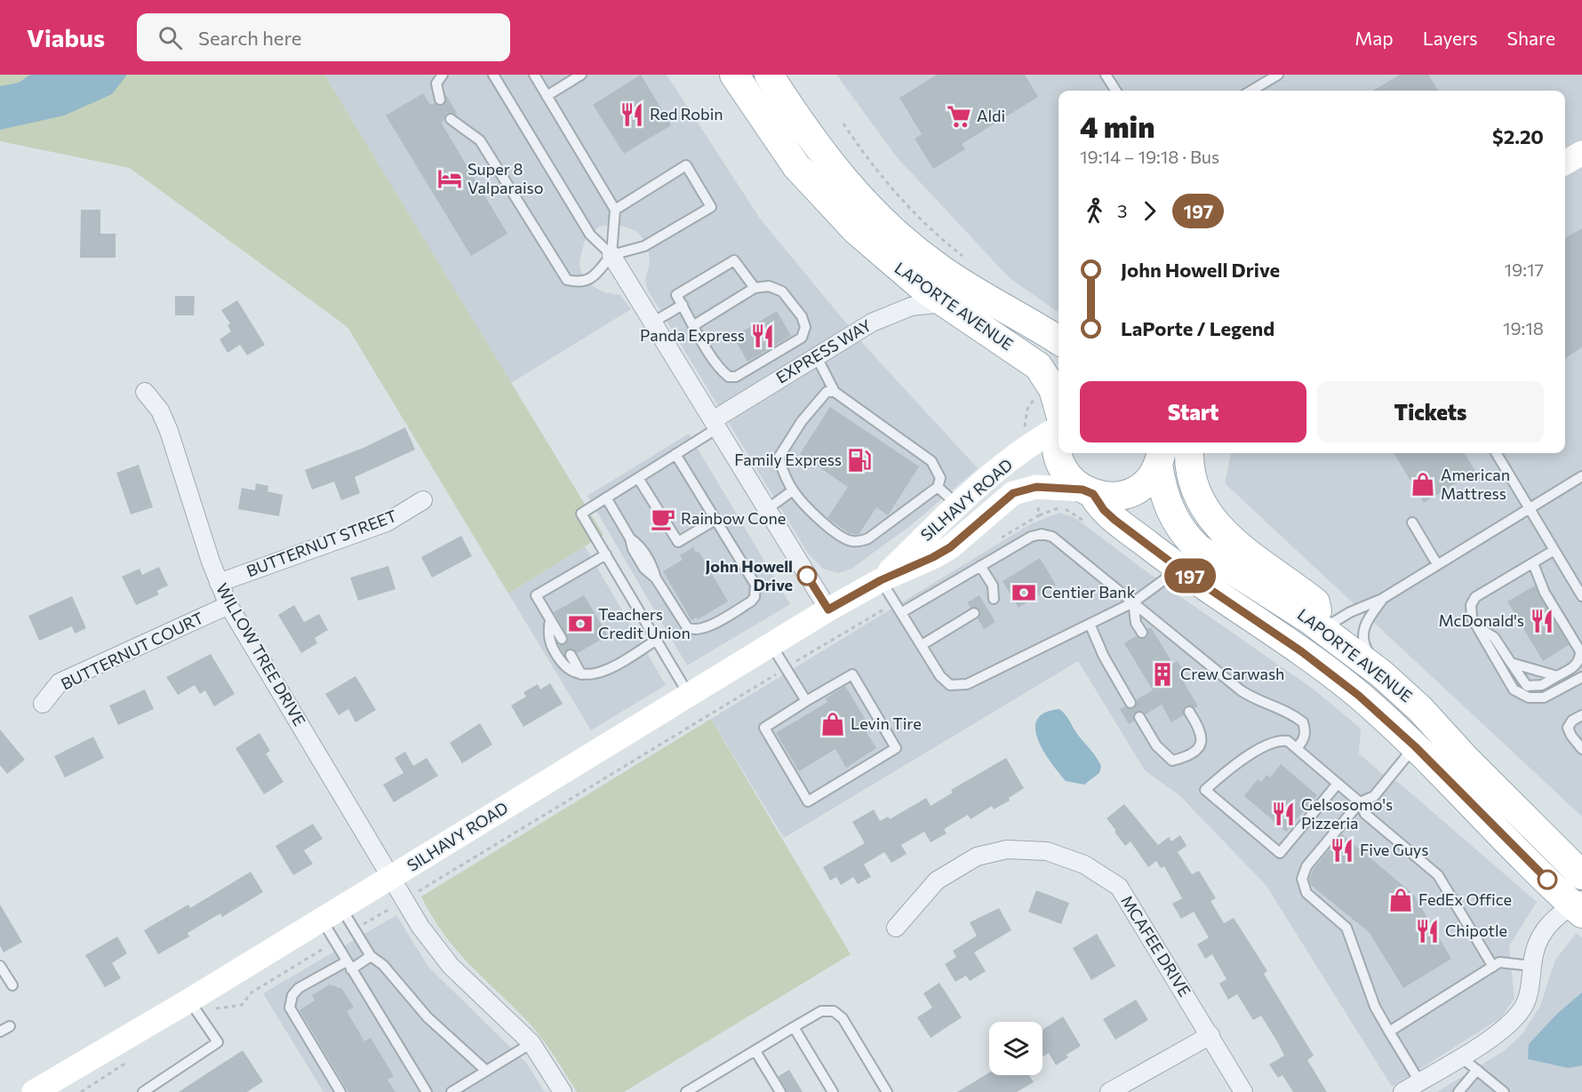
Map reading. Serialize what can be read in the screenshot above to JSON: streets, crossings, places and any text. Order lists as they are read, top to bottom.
{
  "streets": {
    "main road": ["LAPORTE AVENUE"],
    "street": [
      "EXPRESS WAY",
      "SILHAVY ROAD",
      "BUTTERNUT STREET",
      "BUTTERNUT COURT",
      "WILLOW TREE DRIVE",
      "MCAFEE DRIVE"
    ]
  },
  "crossings": [
    ["LAPORTE AVENUE", "EXPRESS WAY"],
    ["LAPORTE AVENUE", "SILHAVY ROAD"],
    ["SILHAVY ROAD", "WILLOW TREE DRIVE"],
    ["BUTTERNUT STREET", "WILLOW TREE DRIVE"],
    ["BUTTERNUT COURT", "WILLOW TREE DRIVE"]
  ],
  "places": {
    "restaurant": [
      "Red Robin",
      "Panda Express",
      "McDonald's",
      "Gelsosomo's Pizzeria",
      "Five Guys",
      "Chipotle"
    ],
    "supermarket": ["Aldi"],
    "hotel": ["Super 8 Valparaiso"],
    "fuel station": ["Family Express"],
    "shop": ["American Mattress", "Levin Tire", "FedEx Office"],
    "cafe": ["Rainbow Cone"],
    "other": ["John Howell Drive"],
    "bank": ["Centier Bank", "Teachers Credit Union"],
    "building": ["Crew Carwash"]
  },
  "lines": ["bus line 197"],
  "page": {
    "header": "Viabus",
    "search": "Search here",
    "nav": ["Map", "Layers", "Share"],
    "on_map": "197",
    "heading": ["4 min", "19:14 – 19:18 · Bus", "$2.20"],
    "legs": ["3", "197"],
    "list": [
      {
        "name": "John Howell Drive",
        "value": "19:17"
      },
      {
        "name": "LaPorte / Legend",
        "value": "19:18"
      }
    ],
    "buttons": ["Start", "Tickets"]
  }
}
